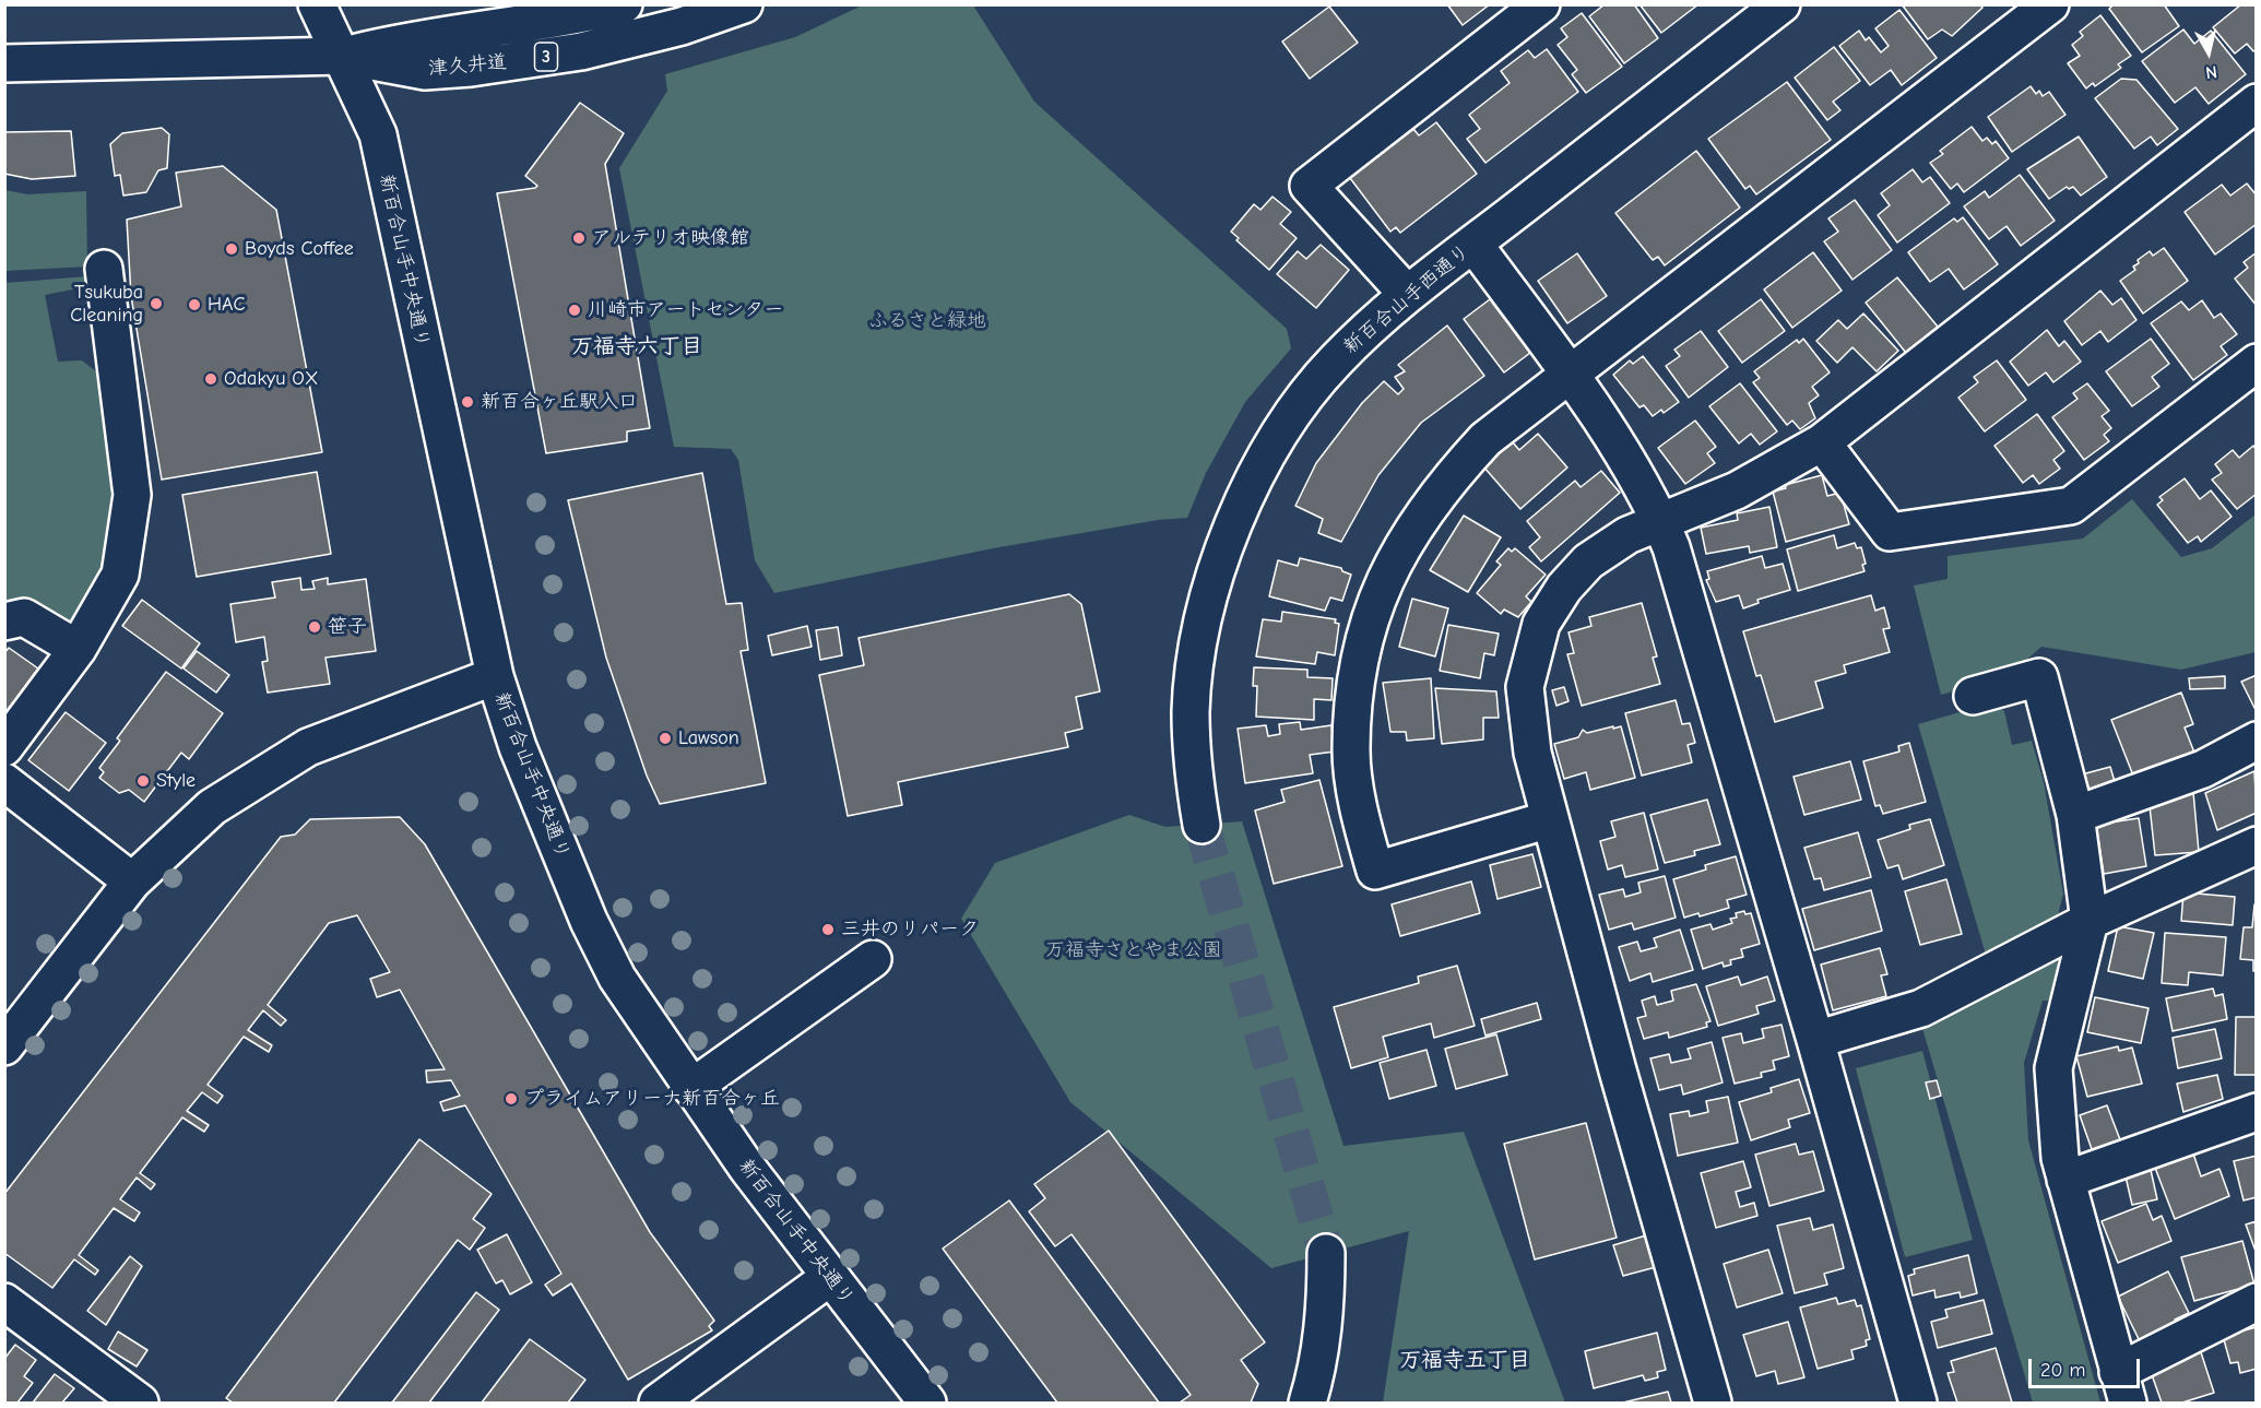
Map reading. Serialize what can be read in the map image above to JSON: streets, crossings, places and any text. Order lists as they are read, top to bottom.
{
  "streets": {
    "street": [
      "3",
      "津久井道",
      "新百合山手中央通り",
      "新百合山手西通り"
    ]
  },
  "crossings": [
    ["津久井道", "新百合山手中央通り"]
  ],
  "districts": ["万福寺六丁目", "万福寺五丁目"],
  "parks": ["ふるさと緑地", "万福寺さとやま公園"],
  "places": [
    "アルテリオ映像館",
    "Boyds Coffee",
    "Tsukuba Cleaning",
    "HAC",
    "川崎市アートセンター",
    "Odakyu OX",
    "新百合ヶ丘駅入口",
    "笹子",
    "Lawson",
    "Style",
    "三井のリパーク",
    "プライムアリーナ新百合ヶ丘"
  ],
  "scale_bar": "20 m",
  "north": "bottom"
}
